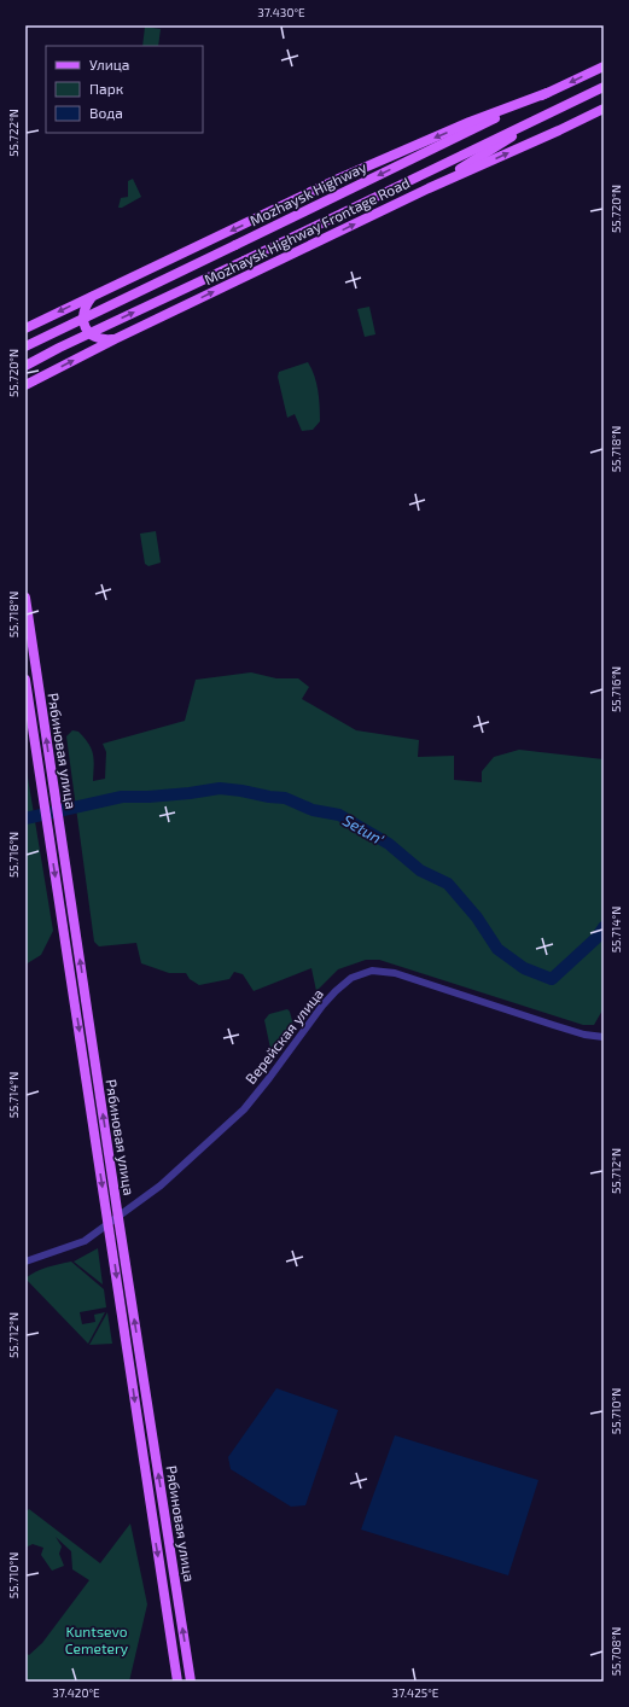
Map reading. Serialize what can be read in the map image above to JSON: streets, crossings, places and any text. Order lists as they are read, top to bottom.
{
  "streets": {
    "main road": ["Mozhaysk Highway", "Mozhaysk Highway Frontage Road", "Рябиновая улица"],
    "street": ["Верейская улица"]
  },
  "crossings": [
    ["Mozhaysk Highway", "Mozhaysk Highway Frontage Road"],
    ["Рябиновая улица", "Верейская улица"]
  ],
  "water": ["Setun'"],
  "parks": ["Kuntsevo Cemetery"],
  "legend": ["Улица", "Парк", "Вода"],
  "coordinates": [
    "37.430°E",
    "55.722°N",
    "55.720°N",
    "55.718°N",
    "55.716°N",
    "55.714°N",
    "55.712°N",
    "55.710°N",
    "55.708°N",
    "37.420°E",
    "37.425°E"
  ]
}
